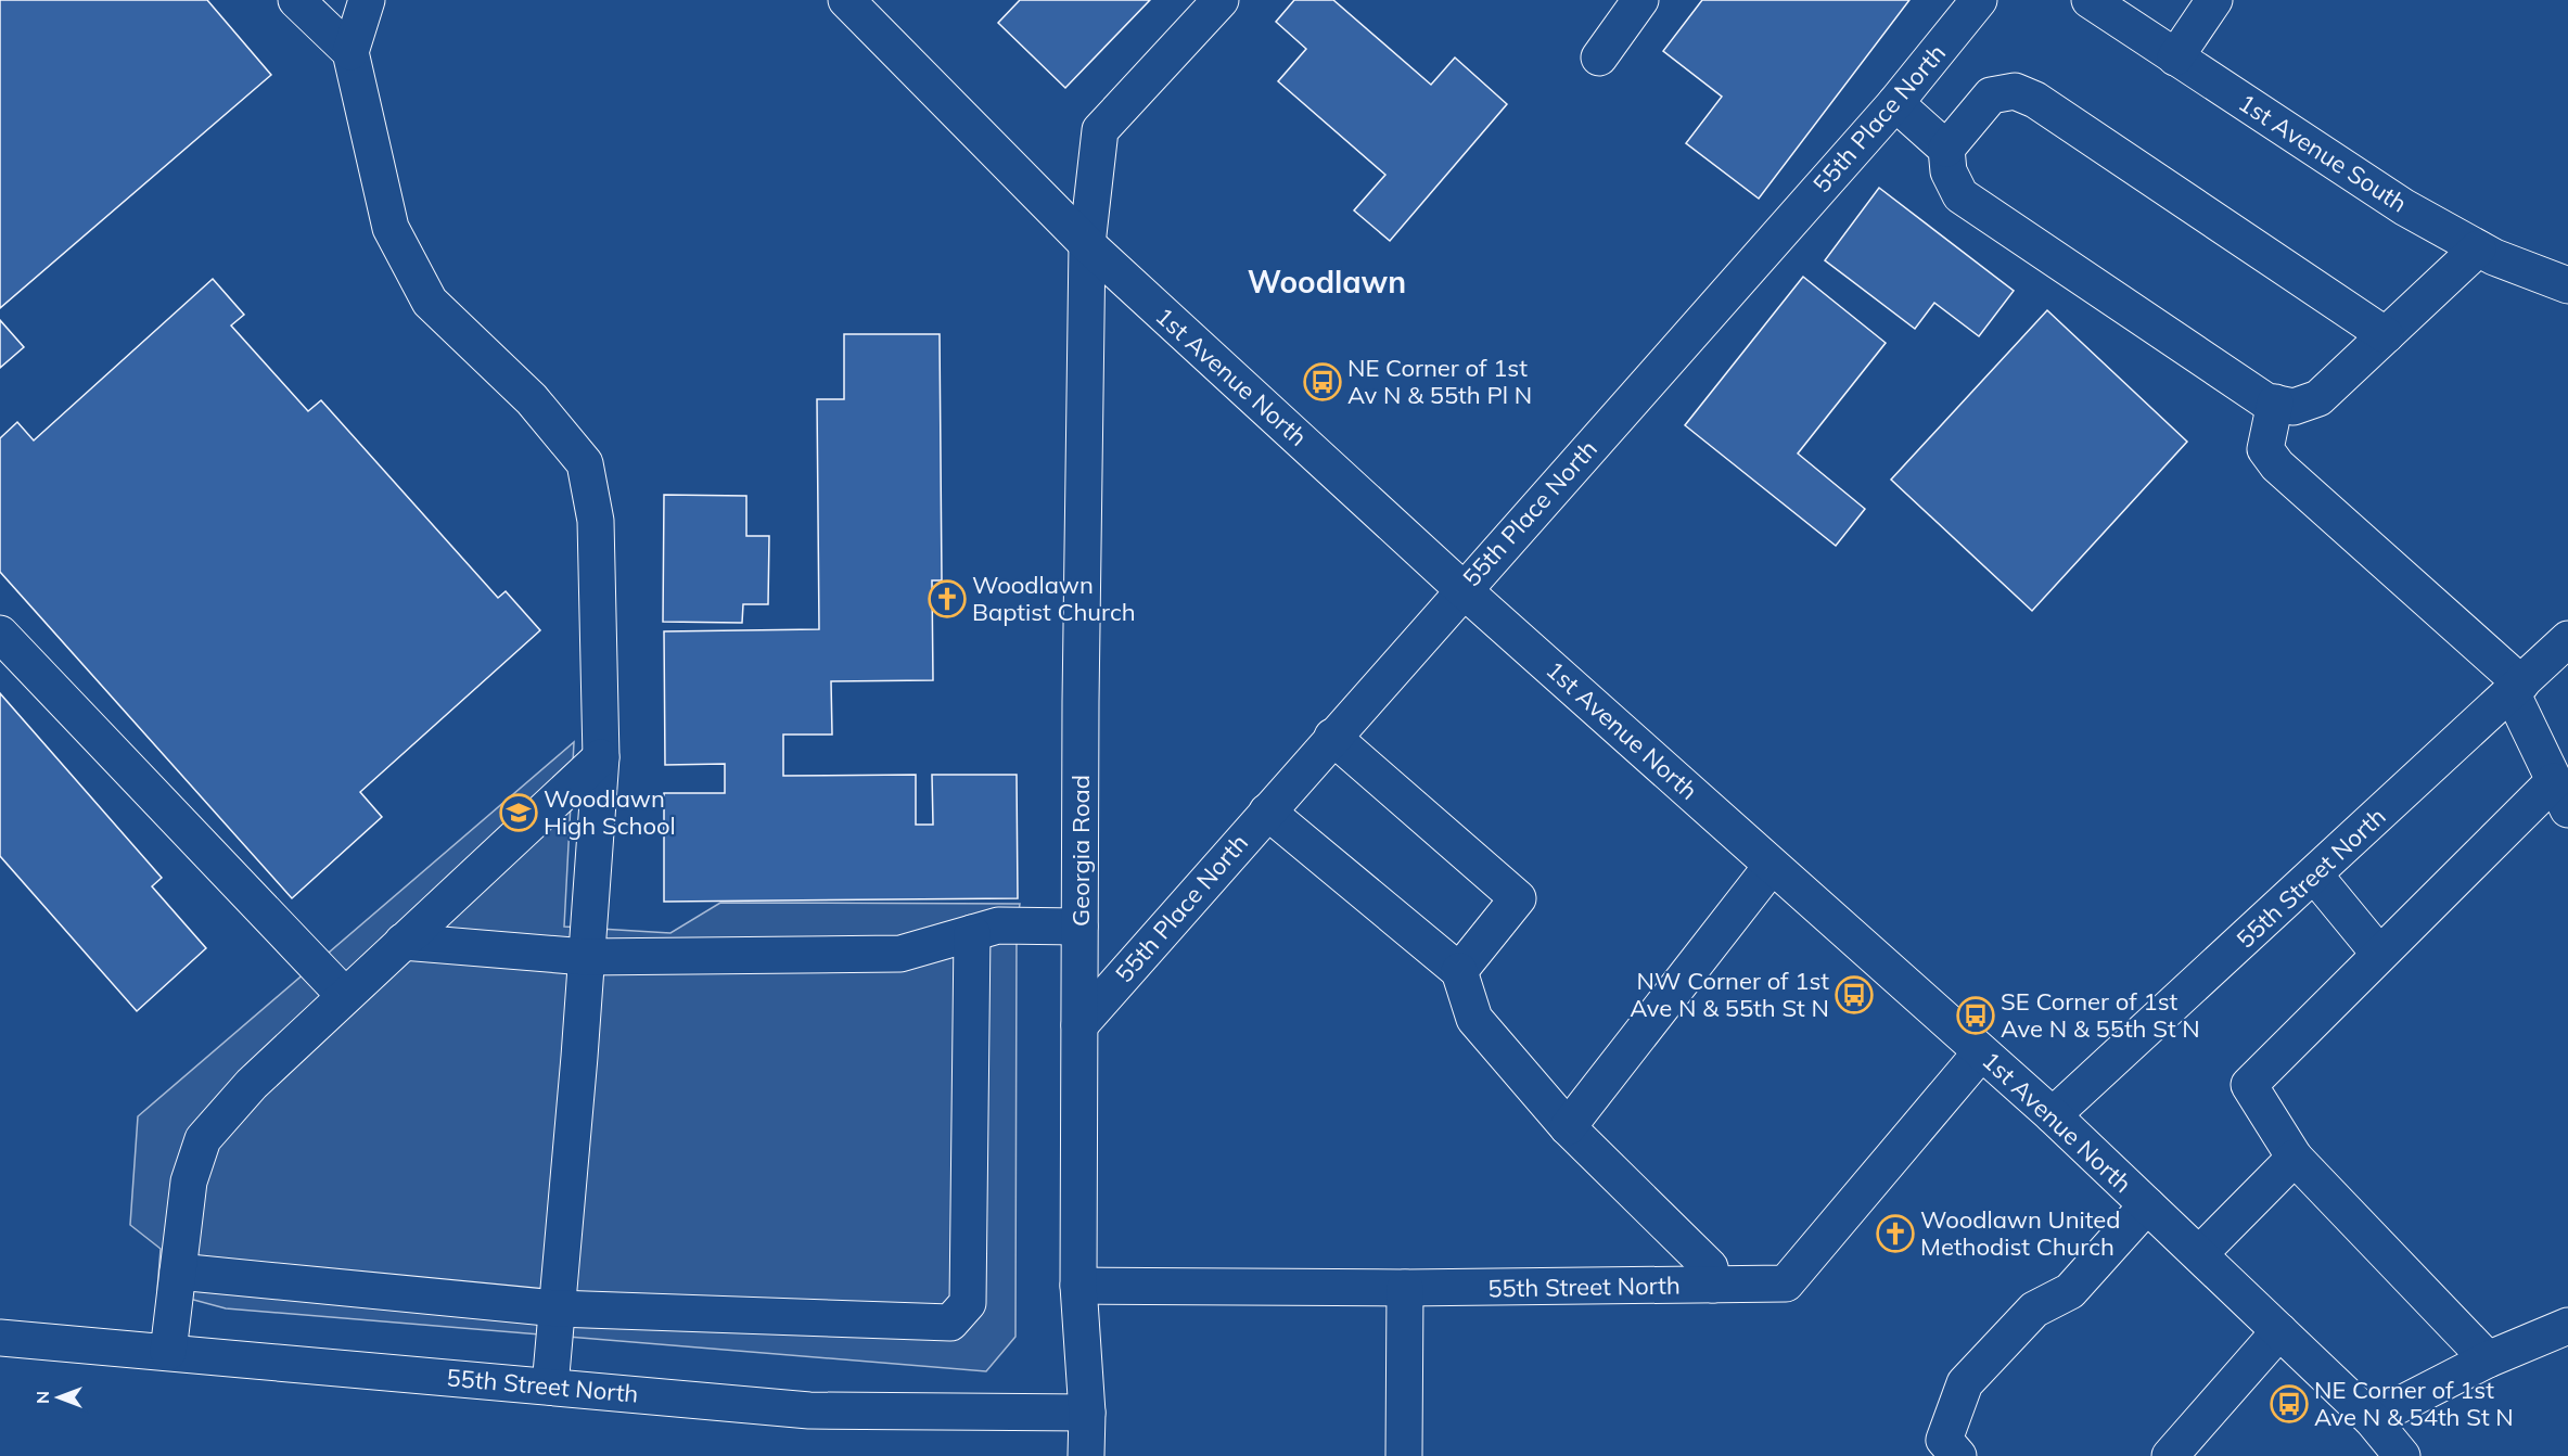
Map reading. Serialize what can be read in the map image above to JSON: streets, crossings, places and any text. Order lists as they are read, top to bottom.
{
  "streets": {
    "street": [
      "55th Place North",
      "1st Avenue South",
      "1st Avenue North",
      "Georgia Road",
      "55th Street North"
    ]
  },
  "crossings": [
    ["55th Place North", "1st Avenue North"],
    ["55th Place North", "Georgia Road"],
    ["1st Avenue North", "Georgia Road"],
    ["1st Avenue North", "55th Street North"],
    ["Georgia Road", "55th Street North"]
  ],
  "districts": ["Woodlawn"],
  "places": {
    "bus stop": [
      "NE Corner of 1st Av N & 55th Pl N",
      "NW Corner of 1st Ave N & 55th St N",
      "SE Corner of 1st Ave N & 55th St N",
      "NE Corner of 1st Ave N & 54th St N"
    ],
    "church": ["Woodlawn Baptist Church", "Woodlawn United Methodist Church"],
    "school or university": ["Woodlawn High School"]
  },
  "north": "left"
}
